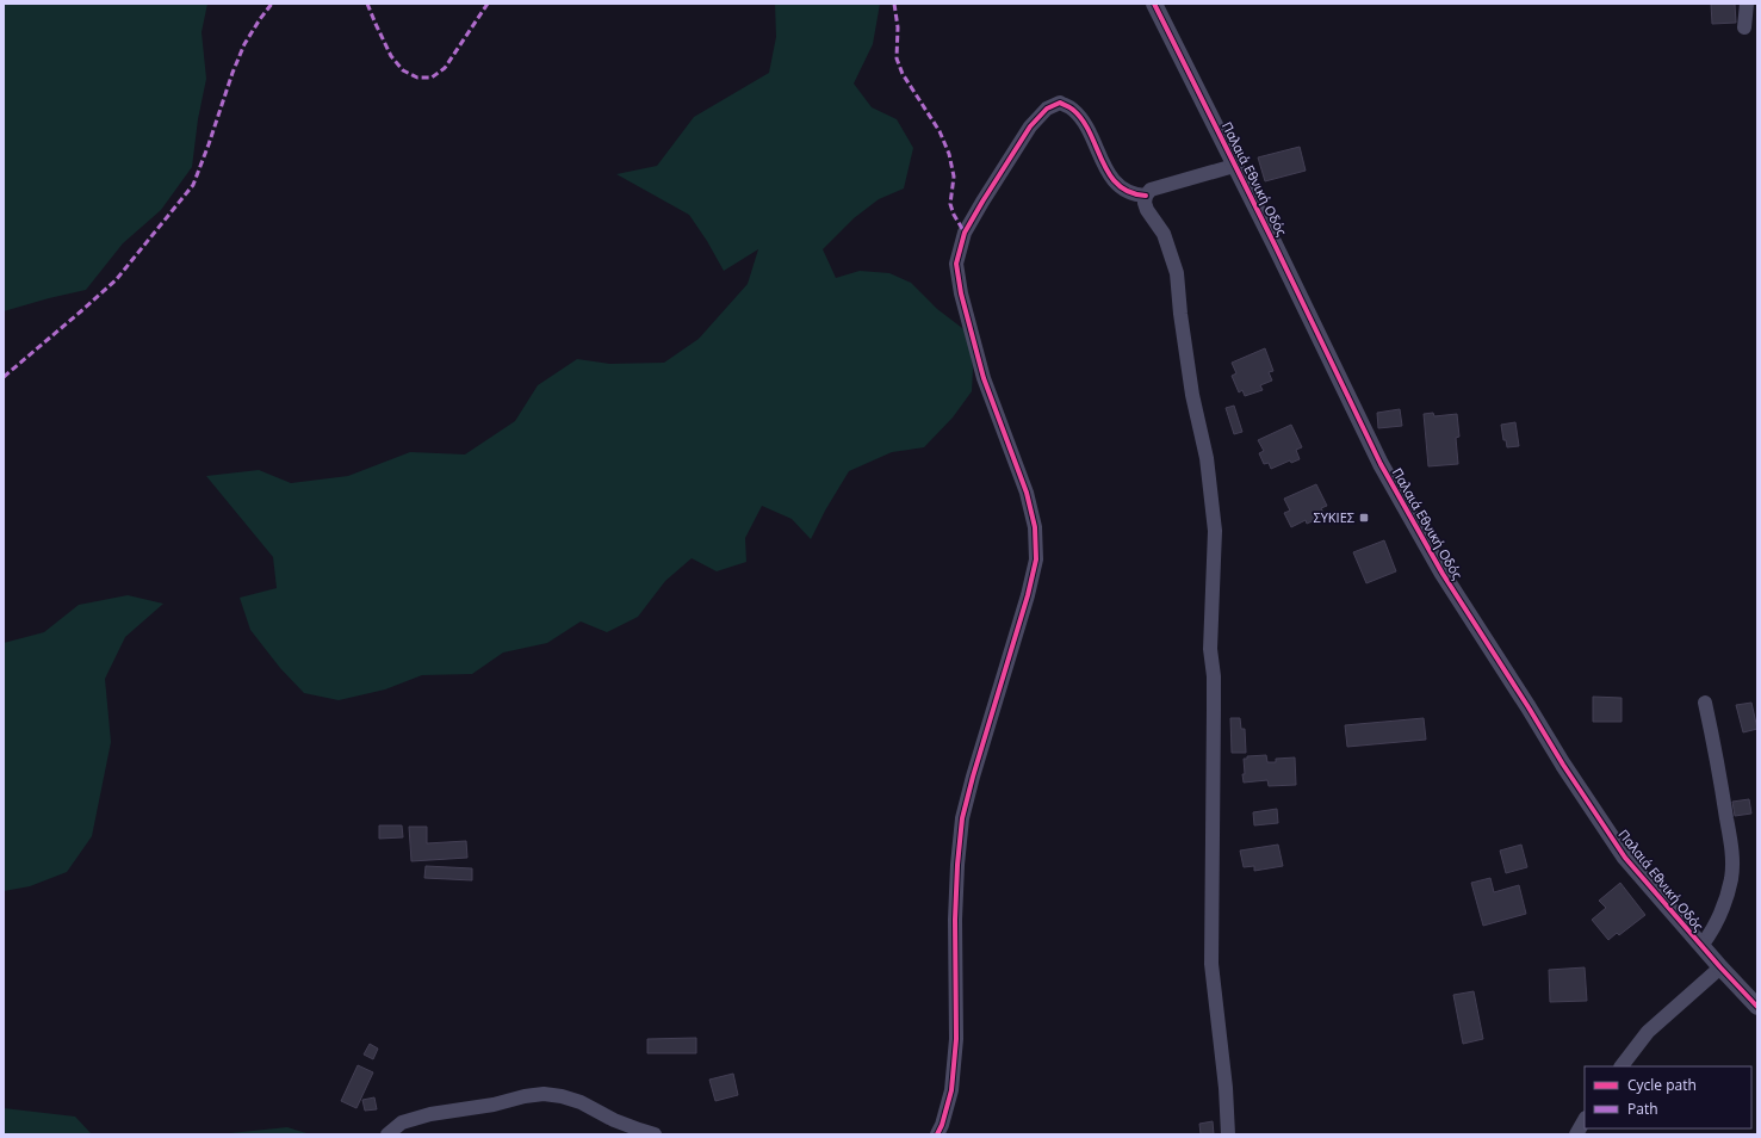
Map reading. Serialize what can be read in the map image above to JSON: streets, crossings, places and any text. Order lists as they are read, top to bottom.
{
  "streets": {
    "street": ["Παλαιά Εθνική Οδός"]
  },
  "places": {
    "transit": ["ΣΥΚΙΕΣ"]
  },
  "legend": ["Cycle path", "Path"]
}
